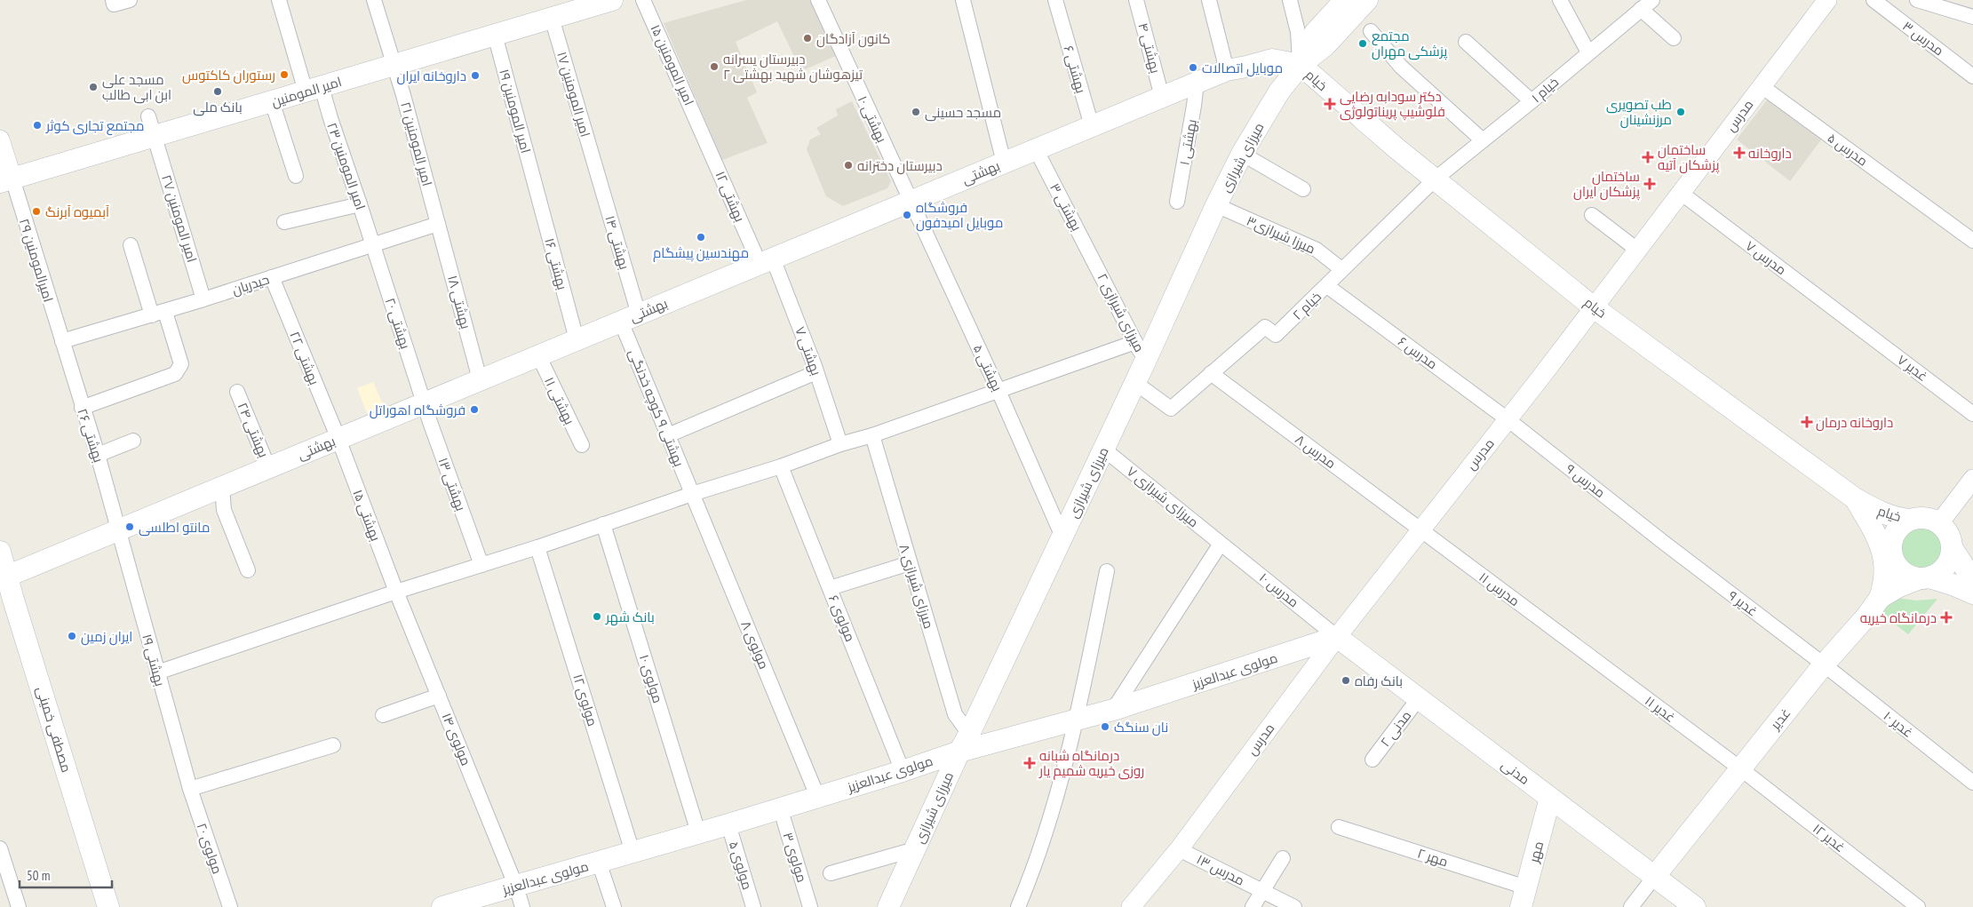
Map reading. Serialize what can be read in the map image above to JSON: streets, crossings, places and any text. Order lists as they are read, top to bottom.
{
  "streets": {
    "main road": [
      "خیام",
      "امیر المومنین",
      "میرزای شیرازی",
      "بهشتی",
      "مولوی عبدالعزیز",
      "غدیر",
      "مصطفی خمینی",
      "مدنی",
      "مهر"
    ],
    "street": [
      "مدرس ۳",
      "بهشتی ۴",
      "امیر المومنین ۱۵",
      "بهشتی ۶",
      "خیام ۱",
      "امیر المومنین ۱۷",
      "امیر المومنین ۱۹",
      "مدرس",
      "بهشتی ۱۰",
      "بهشتی ۱",
      "امیر المومنین ۲۱",
      "مدرس ۵",
      "امیر المومنین ۲۳",
      "بهشتی ۱۲",
      "بهشتی ۳",
      "امیر المومنین ۲۷",
      "میرزا شیرازی۳",
      "بهشتی ۱۴",
      "مدرس ۷",
      "امیرالمومنین ۲۹",
      "بهشتی ۱۶",
      "حیدریان",
      "بهشتی ۱۸",
      "خیام ۲",
      "میرزای شیرازی ۲",
      "بهشتی ۲۰",
      "بهشتی ۷",
      "مدرس ۶",
      "بهشتی ۲۲",
      "بهشتی ۵",
      "غدیر ۷",
      "بهشتی ۱۱",
      "بهشتی ۹ کوچه خدنگی",
      "بهشتی ۲۴",
      "بهشتی ۲۶",
      "مدرس ۸",
      "مدرس ۹",
      "بهشتی ۱۳",
      "میرزای شیرازی ۷",
      "بهشتی ۱۵",
      "میرزای شیرازی ۸",
      "مدرس ۱۱",
      "مدرس ۱۰",
      "غدیر ۹",
      "مولوی ۶",
      "مولوی ۸",
      "بهشتی ۱۹",
      "مولوی ۱۰",
      "مولوی ۱۲",
      "غدیر ۱۱",
      "غدیر ۱۰",
      "مدنی ۲",
      "مولوی ۱۴",
      "غدیر ۱۲",
      "مولوی ۲۰",
      "مولوی ۳",
      "مهر ۲",
      "مولوی ۵",
      "مدرس ۱۳"
    ]
  },
  "crossings": [
    ["بهشتی ۴", "بهشتی"],
    ["امیر المومنین ۱۵", "بهشتی ۱۲"],
    ["بهشتی ۶", "بهشتی"],
    ["خیام", "خیام ۱"],
    ["خیام", "مدرس"],
    ["خیام", "میرزای شیرازی"],
    ["خیام", "بهشتی"],
    ["خیام", "خیام ۲"],
    ["خیام", "غدیر"],
    ["خیام ۱", "خیام ۲"],
    ["امیر المومنین", "امیر المومنین ۱۷"],
    ["امیر المومنین", "امیر المومنین ۱۹"],
    ["امیر المومنین", "امیر المومنین ۲۱"],
    ["امیر المومنین", "امیر المومنین ۲۳"],
    ["امیر المومنین", "امیر المومنین ۲۷"],
    ["امیر المومنین", "امیرالمومنین ۲۹"],
    ["امیر المومنین ۱۷", "بهشتی ۱۴"],
    ["امیر المومنین ۱۹", "بهشتی ۱۶"],
    ["مدرس", "مدرس ۵"],
    ["مدرس", "مدرس ۷"],
    ["مدرس", "مدرس ۶"],
    ["مدرس", "مدرس ۸"],
    ["مدرس", "مدرس ۹"],
    ["مدرس", "مدرس ۱۱"],
    ["مدرس", "مدرس ۱۰"],
    ["مدرس", "مولوی عبدالعزیز"],
    ["مدرس", "مدنی"],
    ["مدرس", "مدرس ۱۳"],
    ["بهشتی ۱۰", "بهشتی"],
    ["بهشتی ۱۰", "بهشتی ۵"],
    ["بهشتی ۱", "بهشتی"],
    ["امیر المومنین ۲۱", "حیدریان"],
    ["امیر المومنین ۲۱", "بهشتی ۱۸"],
    ["میرزای شیرازی", "بهشتی"],
    ["میرزای شیرازی", "میرزا شیرازی۳"],
    ["میرزای شیرازی", "خیام ۲"],
    ["میرزای شیرازی", "میرزای شیرازی ۲"],
    ["میرزای شیرازی", "بهشتی ۵"],
    ["میرزای شیرازی", "میرزای شیرازی ۷"],
    ["میرزای شیرازی", "میرزای شیرازی ۸"],
    ["میرزای شیرازی", "مولوی عبدالعزیز"],
    ["امیر المومنین ۲۳", "حیدریان"],
    ["امیر المومنین ۲۳", "بهشتی ۲۰"],
    ["بهشتی", "بهشتی ۱۲"],
    ["بهشتی", "بهشتی ۳"],
    ["بهشتی", "بهشتی ۱۴"],
    ["بهشتی", "بهشتی ۱۶"],
    ["بهشتی", "بهشتی ۱۸"],
    ["بهشتی", "بهشتی ۲۰"],
    ["بهشتی", "بهشتی ۷"],
    ["بهشتی", "بهشتی ۲۲"],
    ["بهشتی", "بهشتی ۵"],
    ["بهشتی", "بهشتی ۱۱"],
    ["بهشتی", "بهشتی ۹ کوچه خدنگی"],
    ["بهشتی", "بهشتی ۲۴"],
    ["بهشتی", "بهشتی ۲۶"],
    ["بهشتی", "بهشتی ۱۳"],
    ["بهشتی", "بهشتی ۱۵"],
    ["بهشتی", "بهشتی ۱۹"],
    ["بهشتی", "مصطفی خمینی"],
    ["بهشتی ۱۲", "بهشتی ۷"],
    ["بهشتی ۳", "میرزای شیرازی ۲"],
    ["امیر المومنین ۲۷", "حیدریان"],
    ["میرزا شیرازی۳", "خیام ۲"],
    ["بهشتی ۱۴", "بهشتی ۹ کوچه خدنگی"],
    ["مدرس ۷", "غدیر ۷"],
    ["امیرالمومنین ۲۹", "حیدریان"],
    ["امیرالمومنین ۲۹", "بهشتی ۲۶"],
    ["حیدریان", "بهشتی ۱۸"],
    ["حیدریان", "بهشتی ۲۰"],
    ["حیدریان", "بهشتی ۲۲"],
    ["حیدریان", "بهشتی ۲۶"],
    ["خیام ۲", "مدرس ۶"],
    ["خیام ۲", "مدرس ۸"],
    ["بهشتی ۲۰", "بهشتی ۱۳"],
    ["مدرس ۶", "مدرس ۹"],
    ["بهشتی ۲۲", "بهشتی ۱۵"],
    ["بهشتی ۹ کوچه خدنگی", "مولوی ۸"],
    ["بهشتی ۲۶", "بهشتی ۱۹"],
    ["مدرس ۸", "مدرس ۱۱"],
    ["مدرس ۹", "غدیر ۹"],
    ["میرزای شیرازی ۷", "مدرس ۱۰"],
    ["بهشتی ۱۵", "مولوی ۱۴"],
    ["میرزای شیرازی ۸", "مولوی عبدالعزیز"],
    ["مدرس ۱۱", "غدیر ۱۱"],
    ["مدرس ۱۰", "مولوی عبدالعزیز"],
    ["مدرس ۱۰", "مدنی"],
    ["غدیر ۹", "غدیر"],
    ["غدیر ۹", "غدیر ۱۰"],
    ["مولوی ۶", "مولوی عبدالعزیز"],
    ["مولوی ۸", "مولوی عبدالعزیز"],
    ["بهشتی ۱۹", "مولوی ۲۰"],
    ["مولوی عبدالعزیز", "مولوی ۱۰"],
    ["مولوی عبدالعزیز", "مولوی ۱۲"],
    ["مولوی عبدالعزیز", "مولوی ۱۴"],
    ["مولوی عبدالعزیز", "مدنی"],
    ["مولوی عبدالعزیز", "مولوی ۳"],
    ["مولوی عبدالعزیز", "مولوی ۵"],
    ["غدیر ۱۱", "غدیر"],
    ["غدیر ۱۱", "غدیر ۱۲"],
    ["غدیر", "غدیر ۱۰"],
    ["غدیر", "مدنی"],
    ["غدیر", "غدیر ۱۲"],
    ["مدنی ۲", "مدنی"],
    ["مدنی", "مهر"],
    ["مهر", "مهر ۲"]
  ],
  "places": {
    "other": [
      "کانون آزادگان",
      "مجتمع پزشکی مهران",
      "دبیرستان پسرانه تیزهوشان شهید بهشتی ۲",
      "موبایل اتصالات",
      "رستوران کاکتوس",
      "داروخانه ایران",
      "مسجد علی ابن ابی طالب",
      "بانک ملی",
      "مسجد حسینی",
      "طب تصویری مرزنشینان",
      "مجتمع تجاری کوثر",
      "دبیرستان دخترانه",
      "آبمیوه آبرنگ",
      "فروشگاه موبایل امیدفون",
      "مهندسین پیشگام",
      "فروشگاه اهوراتل",
      "مانتو اطلسی",
      "بانک شهر",
      "ایران زمین",
      "بانک رفاه",
      "نان سنگک"
    ],
    "health": [
      "دکتر سودابه رضایی فلوشیپ پریناتولوژی",
      "داروخانه",
      "ساختمان پزشکان آتیه",
      "ساختمان پزشکان ایران",
      "داروخانه درمان",
      "درمانگاه خیریه",
      "درمانگاه شبانه روزی خیریه شمیم یار"
    ]
  },
  "scale_bar": "50 m"
}
